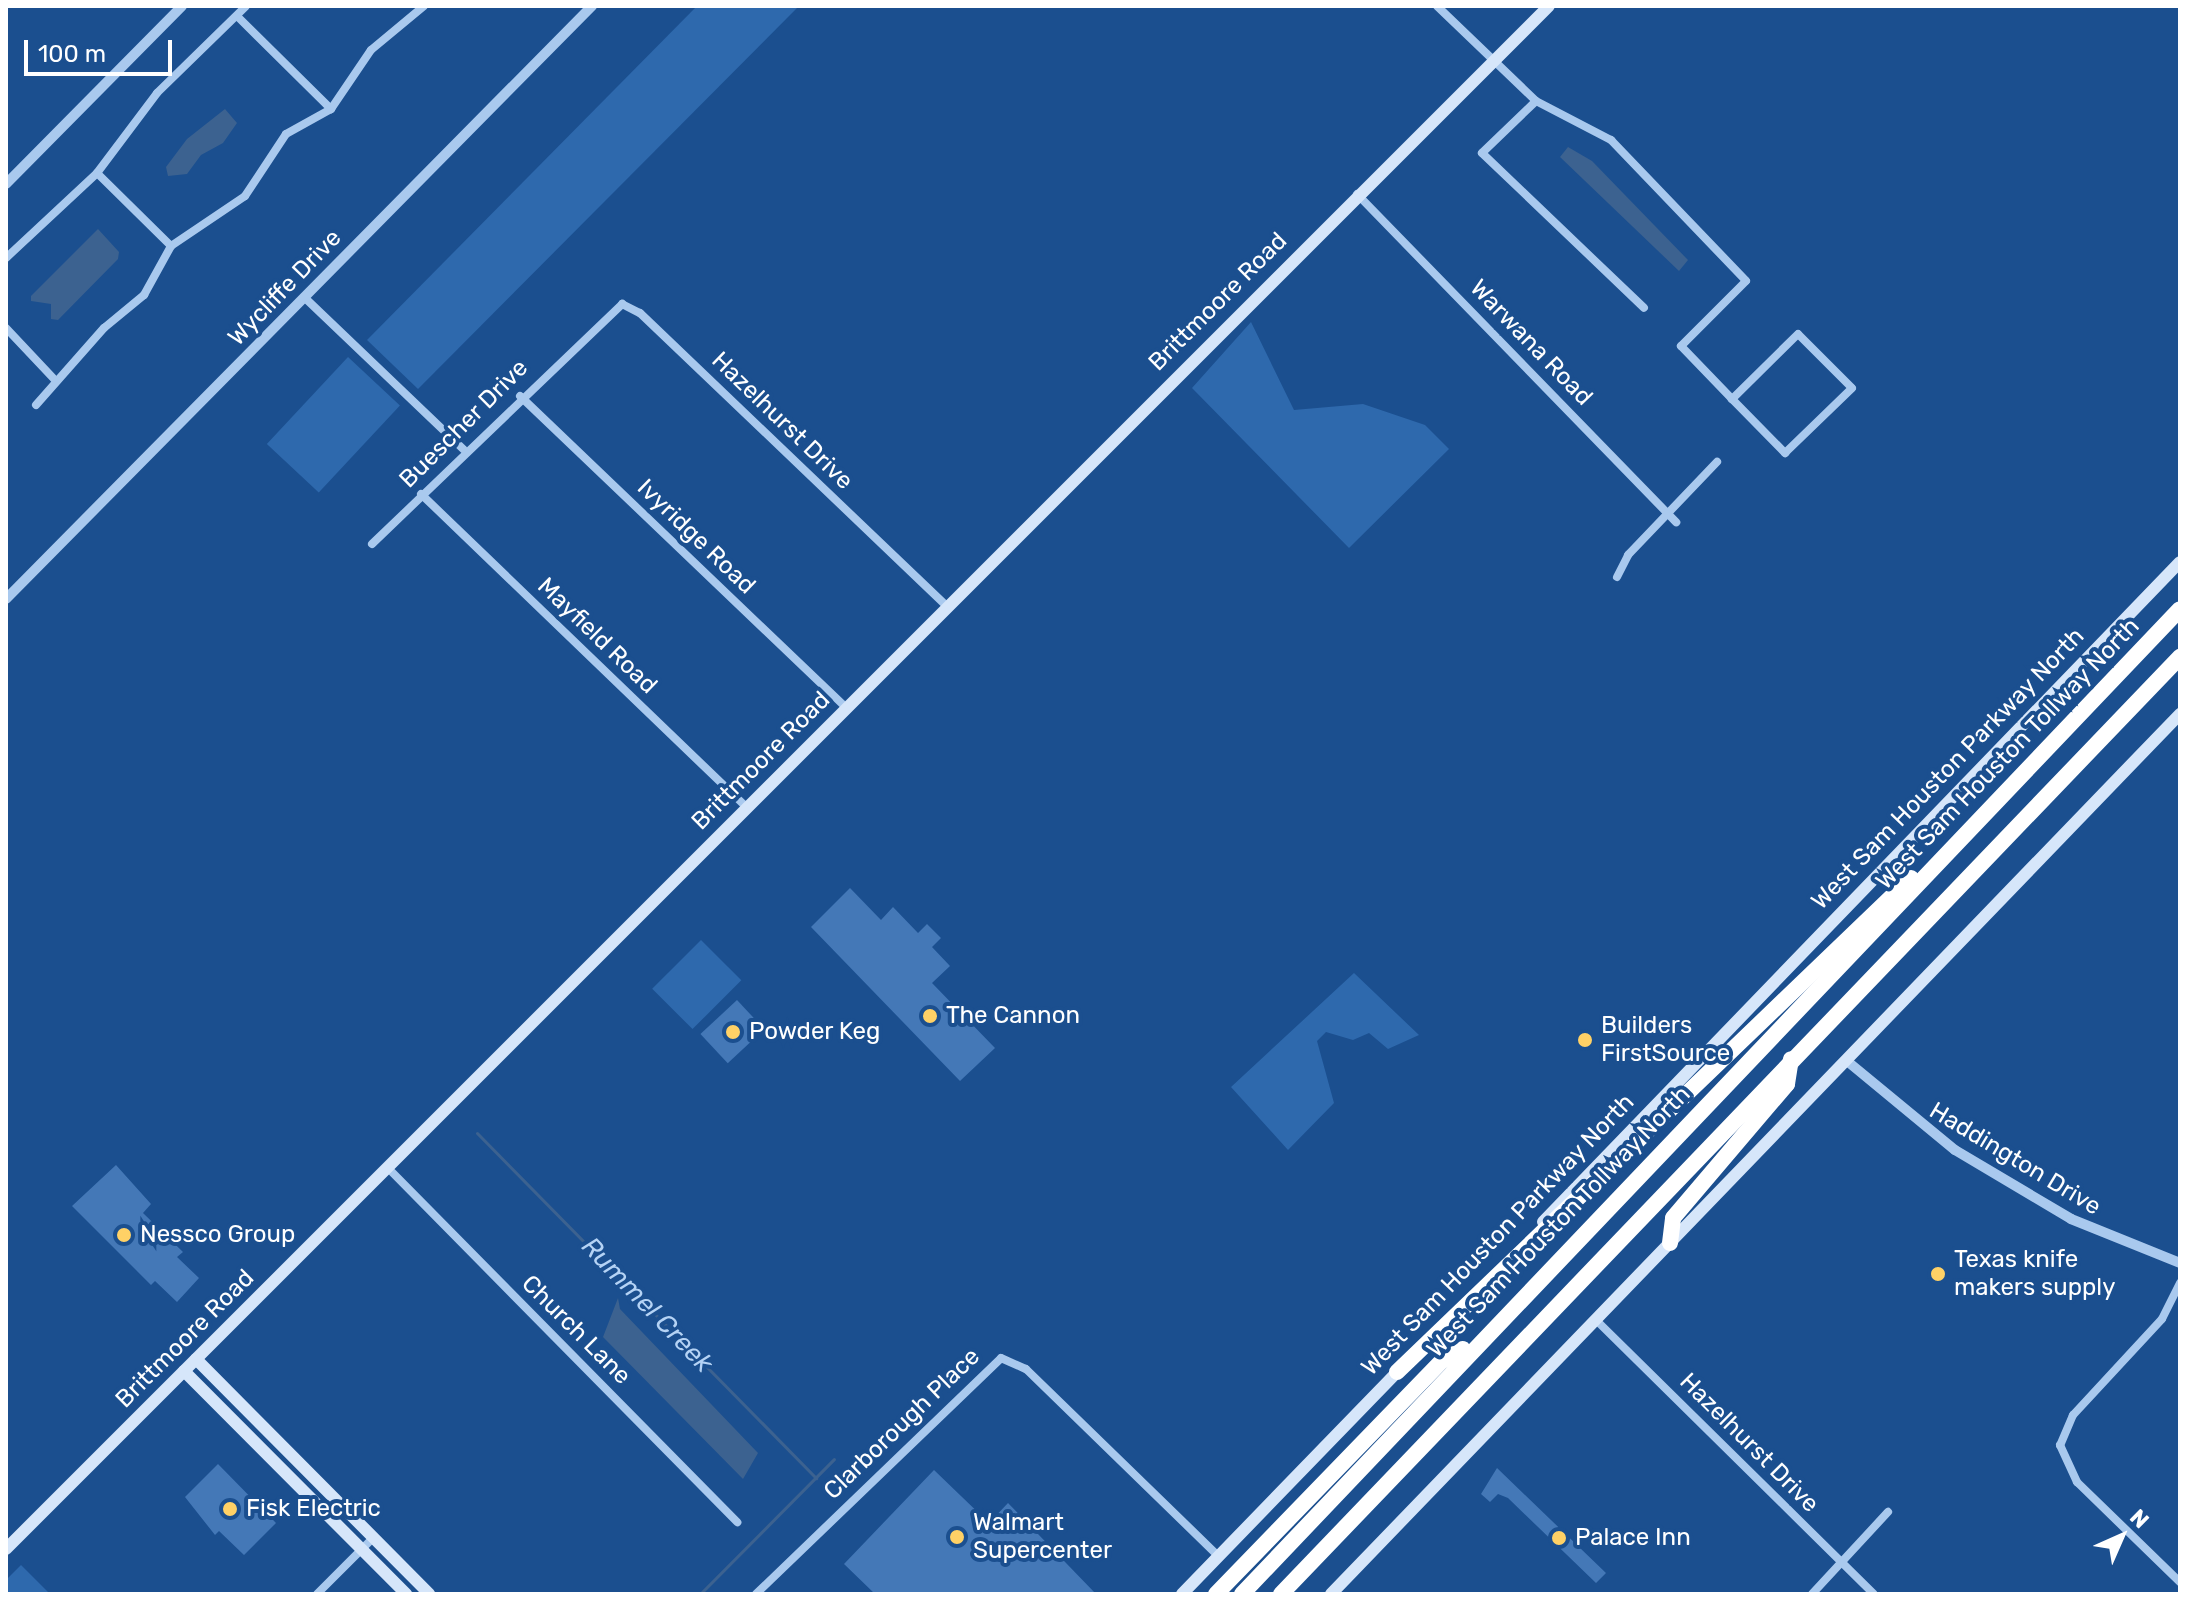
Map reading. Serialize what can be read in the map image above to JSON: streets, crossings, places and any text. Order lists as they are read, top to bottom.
{
  "streets": {
    "highway": ["West Sam Houston Tollway North"],
    "main road": ["Brittmoore Road", "West Sam Houston Parkway North"],
    "street": [
      "Wycliffe Drive",
      "Warwana Road",
      "Hazelhurst Drive",
      "Buescher Drive",
      "Ivyridge Road",
      "Mayfield Road",
      "Haddington Drive",
      "Church Lane",
      "Clarborough Place"
    ]
  },
  "crossings": [
    ["Brittmoore Road", "Warwana Road"],
    ["Brittmoore Road", "Hazelhurst Drive"],
    ["Brittmoore Road", "Ivyridge Road"],
    ["Brittmoore Road", "Mayfield Road"],
    ["Brittmoore Road", "Church Lane"],
    ["Hazelhurst Drive", "Buescher Drive"],
    ["Buescher Drive", "Ivyridge Road"],
    ["Buescher Drive", "Mayfield Road"],
    ["West Sam Houston Parkway North", "Clarborough Place"]
  ],
  "water": ["Rummel Creek"],
  "places": [
    "The Cannon",
    "Powder Keg",
    "Builders FirstSource",
    "Nessco Group",
    "Texas knife makers supply",
    "Fisk Electric",
    "Walmart Supercenter",
    "Palace Inn"
  ],
  "scale_bar": "100 m",
  "north": "top right"
}
